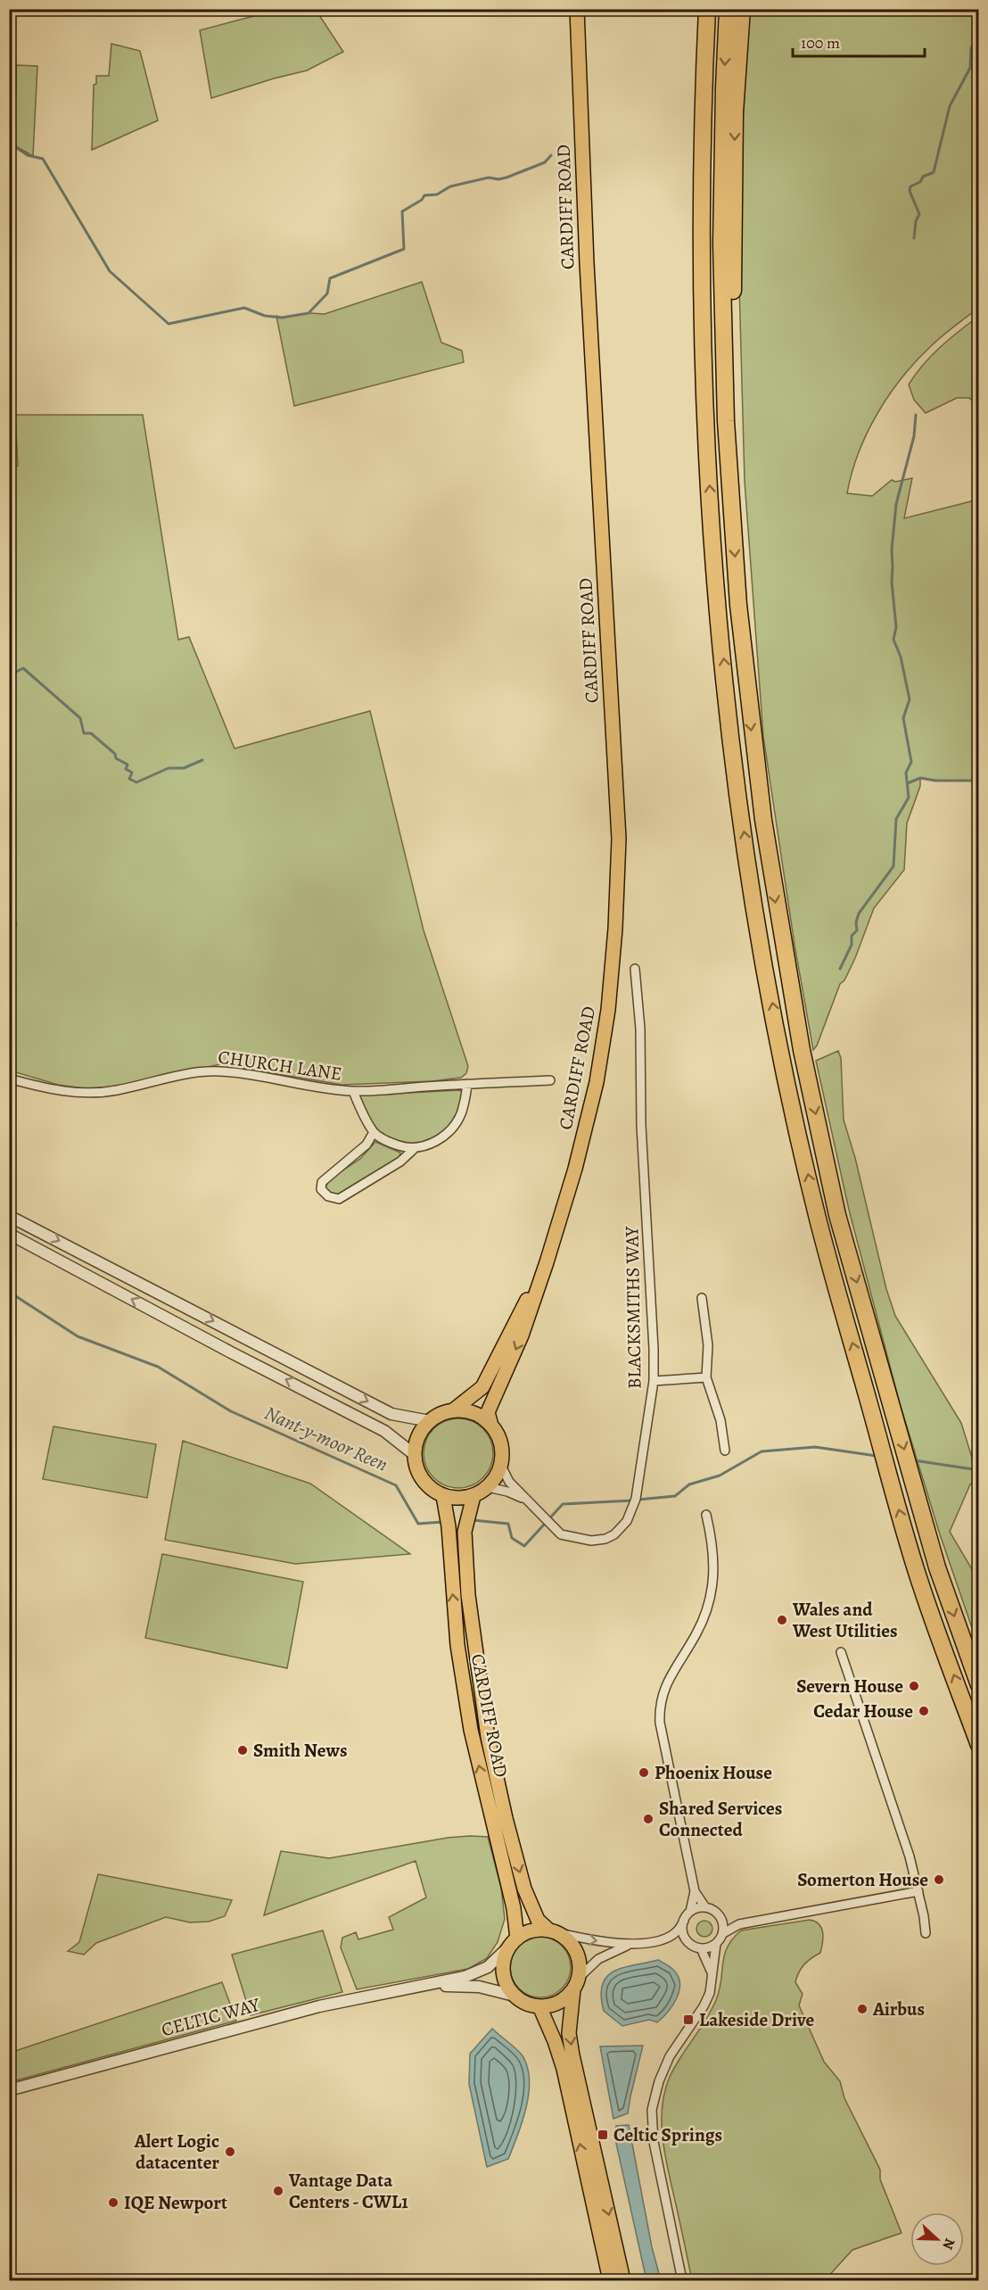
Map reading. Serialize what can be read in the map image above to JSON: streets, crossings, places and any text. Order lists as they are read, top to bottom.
{
  "streets": {
    "main road": ["CARDIFF ROAD"],
    "street": ["CHURCH LANE", "BLACKSMITHS WAY", "CELTIC WAY"]
  },
  "crossings": [
    ["CARDIFF ROAD", "BLACKSMITHS WAY"],
    ["CARDIFF ROAD", "CELTIC WAY"]
  ],
  "water": ["Nant-y-moor Reen"],
  "places": {
    "other": [
      "Wales and West Utilities",
      "Severn House",
      "Cedar House",
      "Smith News",
      "Phoenix House",
      "Shared Services Connected",
      "Somerton House",
      "Airbus",
      "Alert Logic datacenter",
      "Vantage Data Centers - CWL1",
      "IQE Newport"
    ],
    "transit": ["Lakeside Drive", "Celtic Springs"]
  },
  "scale_bar": "100 m",
  "north": "right"
}
